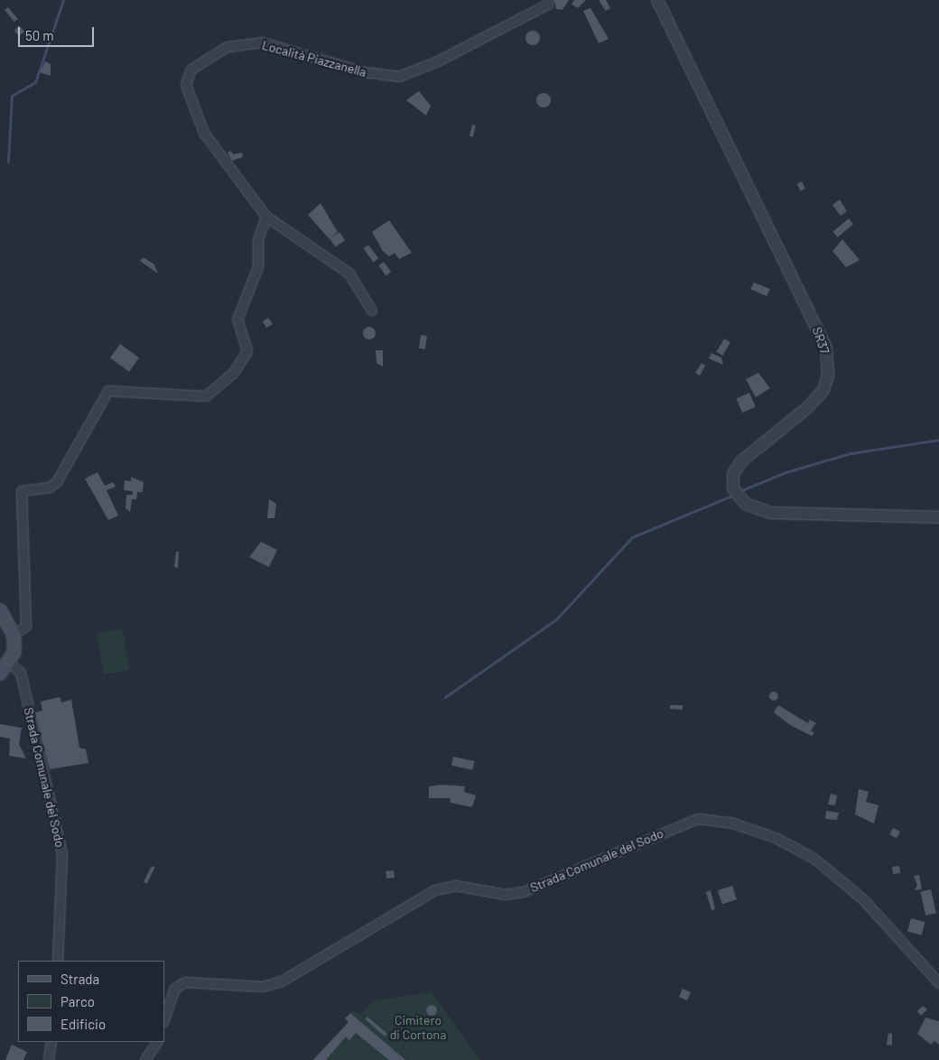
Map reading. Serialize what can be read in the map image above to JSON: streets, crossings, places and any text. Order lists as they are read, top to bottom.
{
  "streets": {
    "street": ["Località Piazzanella", "SR37", "Strada Comunale del Sodo"]
  },
  "parks": ["Cimitero di Cortona"],
  "legend": ["Strada", "Parco", "Edificio"],
  "scale_bar": "50 m"
}
